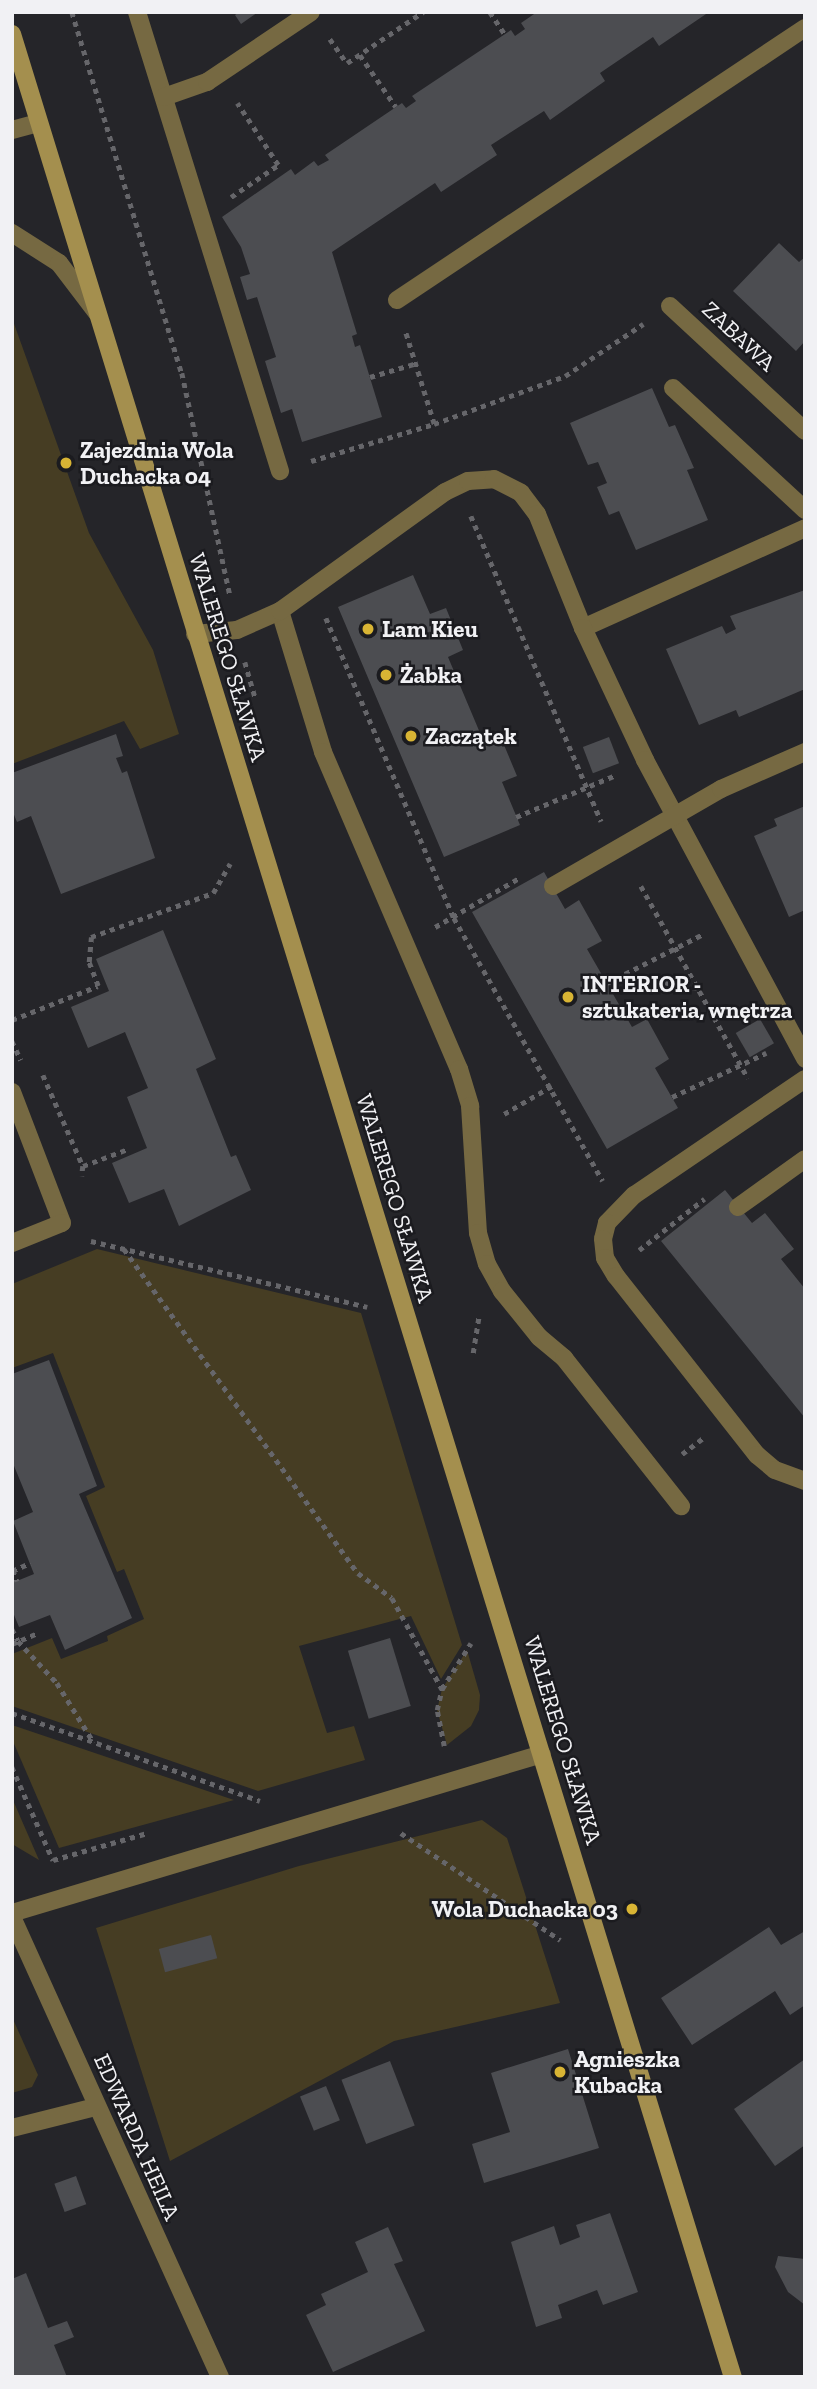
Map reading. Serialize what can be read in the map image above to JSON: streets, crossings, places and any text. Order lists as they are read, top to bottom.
{
  "streets": {
    "street": ["ZABAWA", "WALEREGO SŁAWKA", "EDWARDA HEILA"]
  },
  "places": [
    "Zajezdnia Wola Duchacka 04",
    "Lam Kieu",
    "Żabka",
    "Zaczątek",
    "INTERIOR - sztukateria, wnętrza",
    "Wola Duchacka 03",
    "Agnieszka Kubacka"
  ]
}
